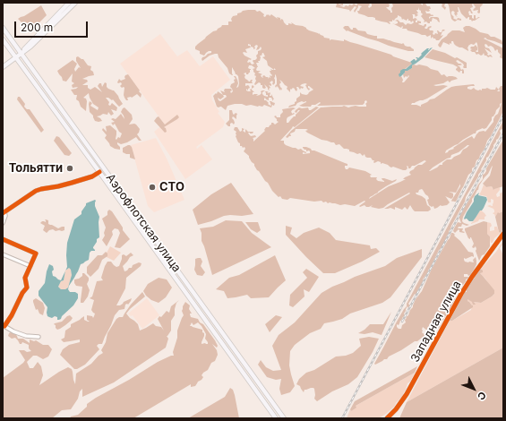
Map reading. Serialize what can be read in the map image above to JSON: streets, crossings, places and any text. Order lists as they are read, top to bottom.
{
  "streets": {
    "main road": ["Аэрофлотская улица"],
    "street": ["Западная улица"]
  },
  "places": ["Тольятти", "СТО"],
  "scale_bar": "200 m",
  "north": "bottom right"
}
